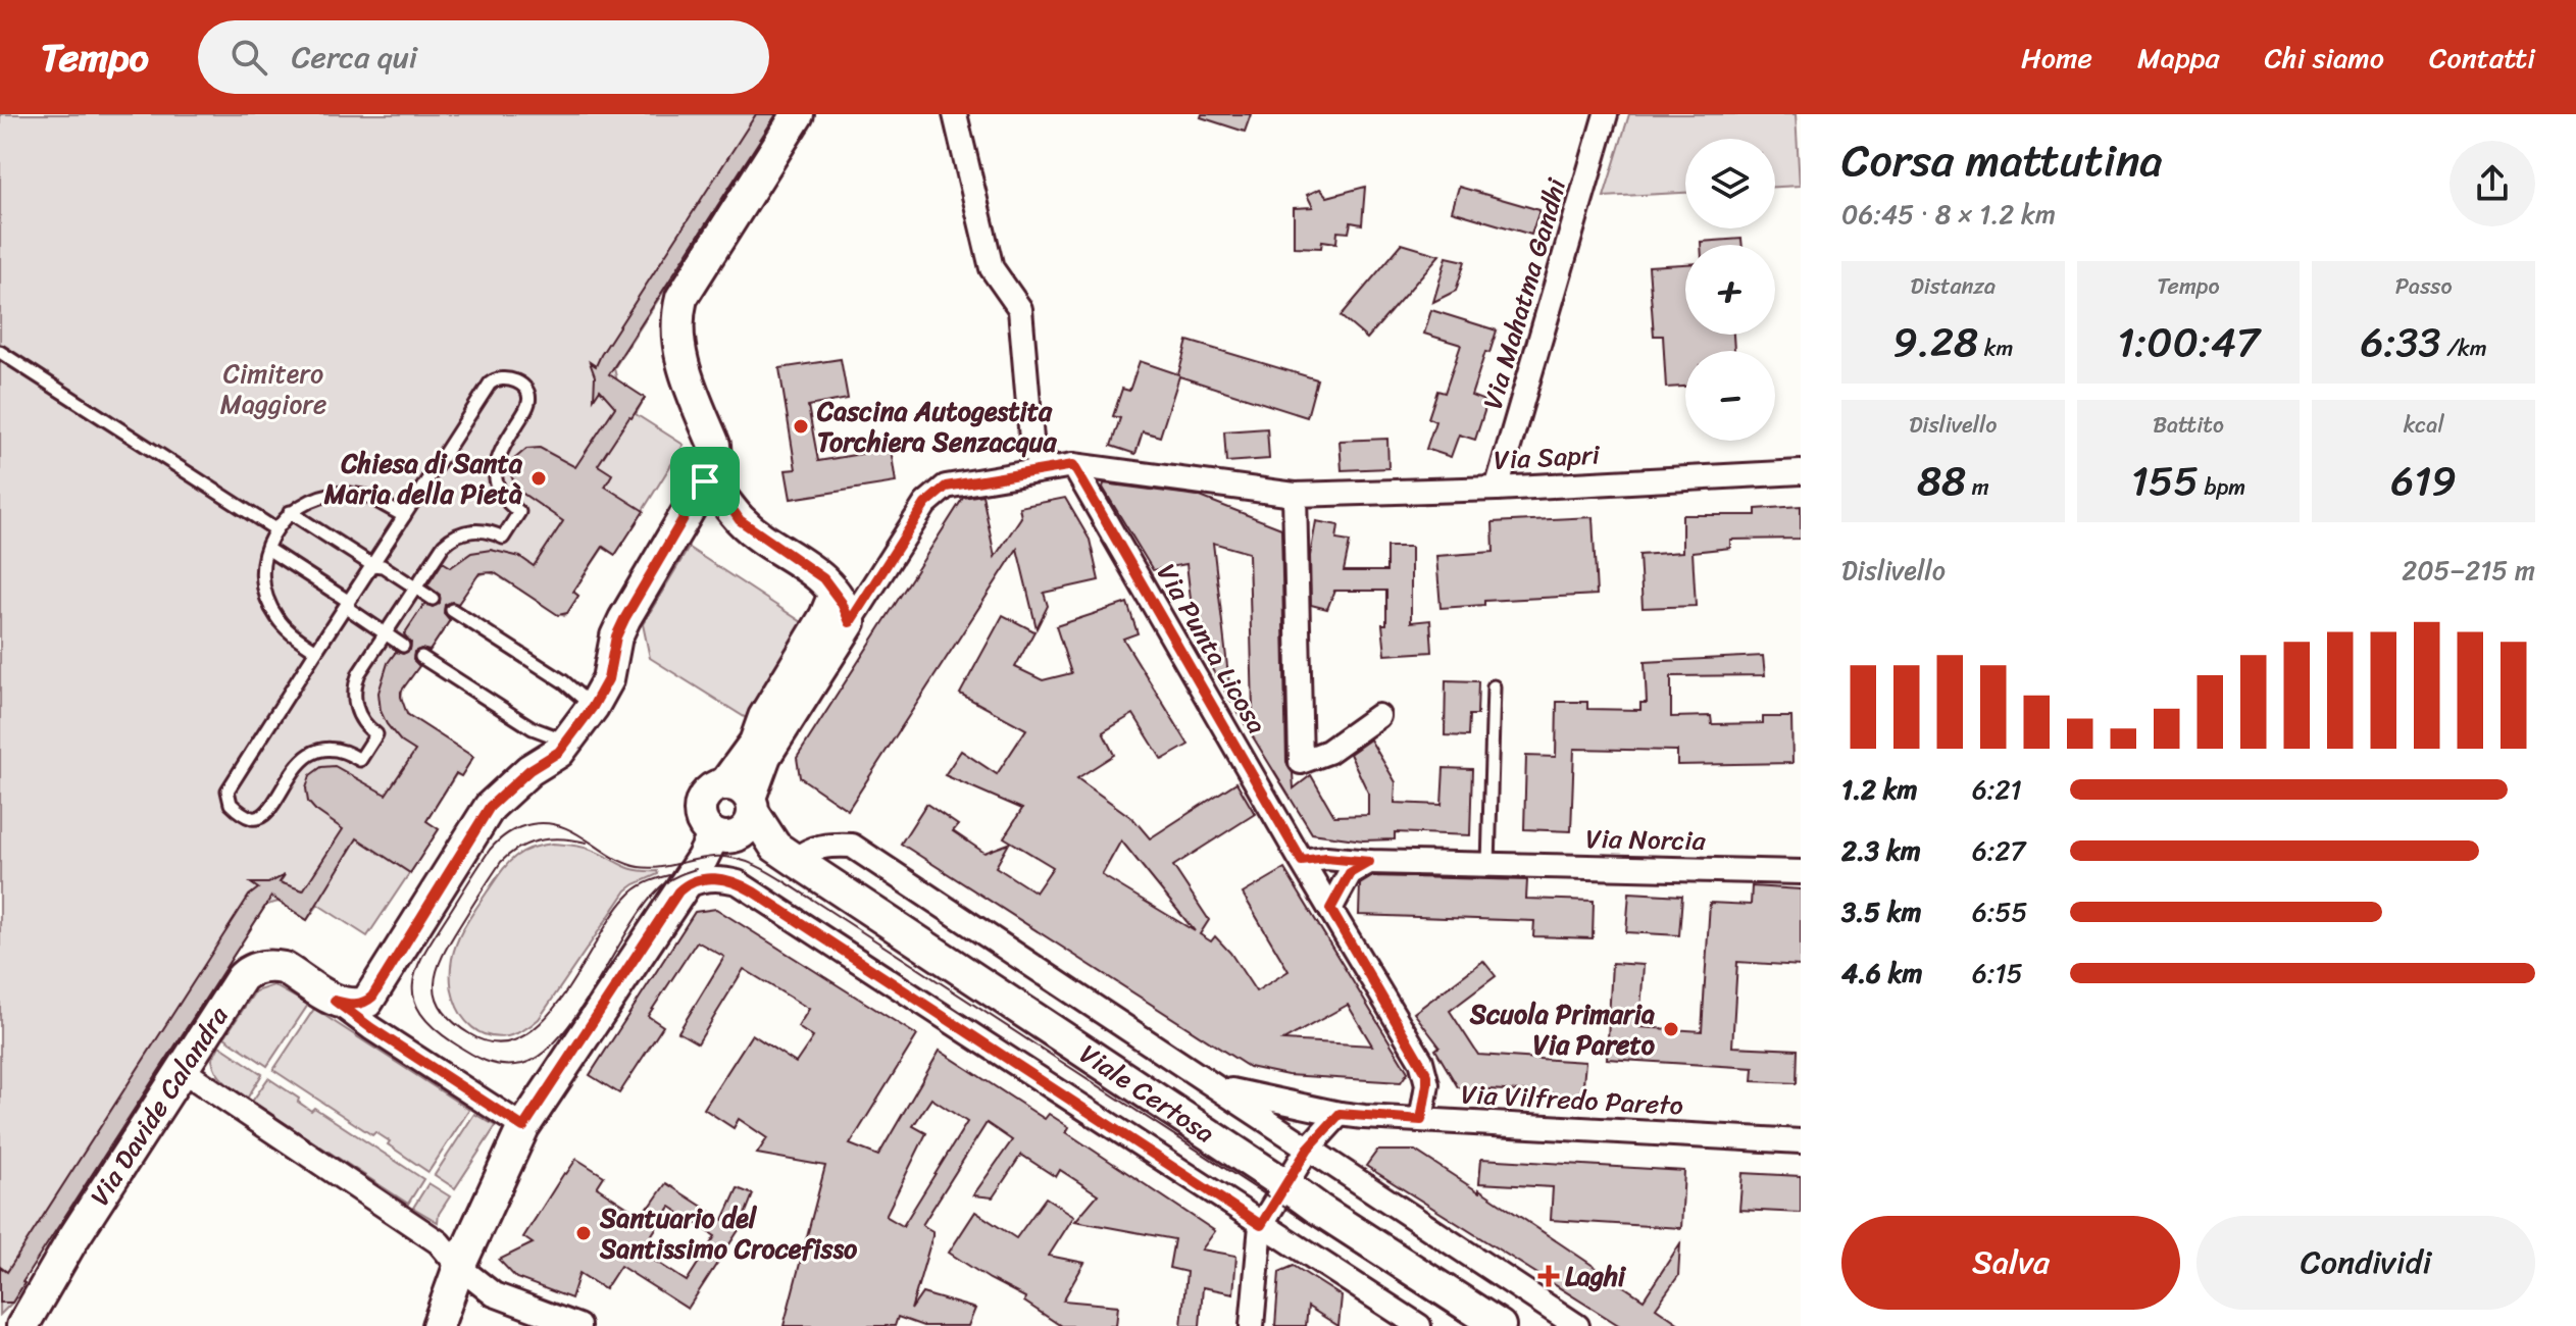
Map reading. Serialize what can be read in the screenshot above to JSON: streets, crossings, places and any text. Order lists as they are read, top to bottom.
{
  "streets": {
    "main road": ["Viale Certosa", "Via Davide Calandra"],
    "street": [
      "Via Mahatma Gandhi",
      "Via Sapri",
      "Via Punta Licosa",
      "Via Norcia",
      "Via Vilfredo Pareto"
    ]
  },
  "crossings": [
    ["Via Mahatma Gandhi", "Via Sapri"],
    ["Via Sapri", "Via Punta Licosa"],
    ["Via Punta Licosa", "Via Norcia"],
    ["Via Punta Licosa", "Via Vilfredo Pareto"],
    ["Viale Certosa", "Via Vilfredo Pareto"]
  ],
  "parks": ["Cimitero Maggiore"],
  "places": {
    "other": [
      "Cascina Autogestita Torchiera Senzacqua",
      "Chiesa di Santa Maria della Pietà",
      "Scuola Primaria Via Pareto",
      "Santuario del Santissimo Crocefisso"
    ],
    "health": ["Laghi"]
  },
  "page": {
    "header": "Tempo",
    "search": "Cerca qui",
    "nav": [
      "Home",
      "Mappa",
      "Chi siamo",
      "Contatti"
    ],
    "heading": ["Corsa mattutina", "06:45 · 8 × 1.2 km"],
    "map_buttons": ["+", "−"],
    "stats": [
      ["Distanza", "9.28 km"],
      ["Tempo", "1:00:47"],
      ["Passo", "6:33 /km"],
      ["Dislivello", "88 m"],
      ["Battito", "155 bpm"],
      ["kcal", "619"]
    ],
    "chart": ["Dislivello", "205–215 m"],
    "list": [
      {
        "name": "1.2 km",
        "note": "6:21"
      },
      {
        "name": "2.3 km",
        "note": "6:27"
      },
      {
        "name": "3.5 km",
        "note": "6:55"
      },
      {
        "name": "4.6 km",
        "note": "6:15"
      }
    ],
    "buttons": ["Salva", "Condividi"]
  }
}
